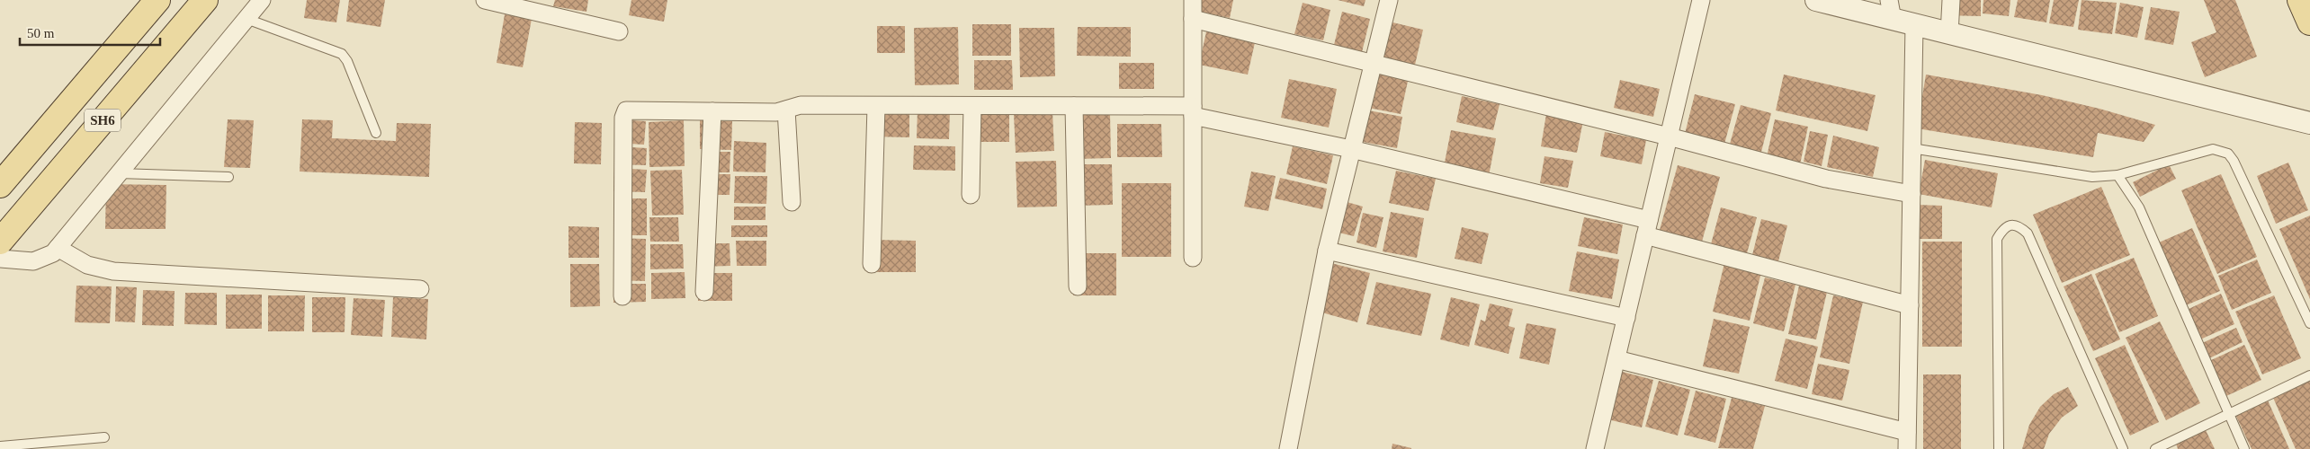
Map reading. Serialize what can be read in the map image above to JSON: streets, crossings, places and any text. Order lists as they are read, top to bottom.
{
  "streets": {
    "main road": ["SH6"]
  },
  "scale_bar": "50 m"
}
